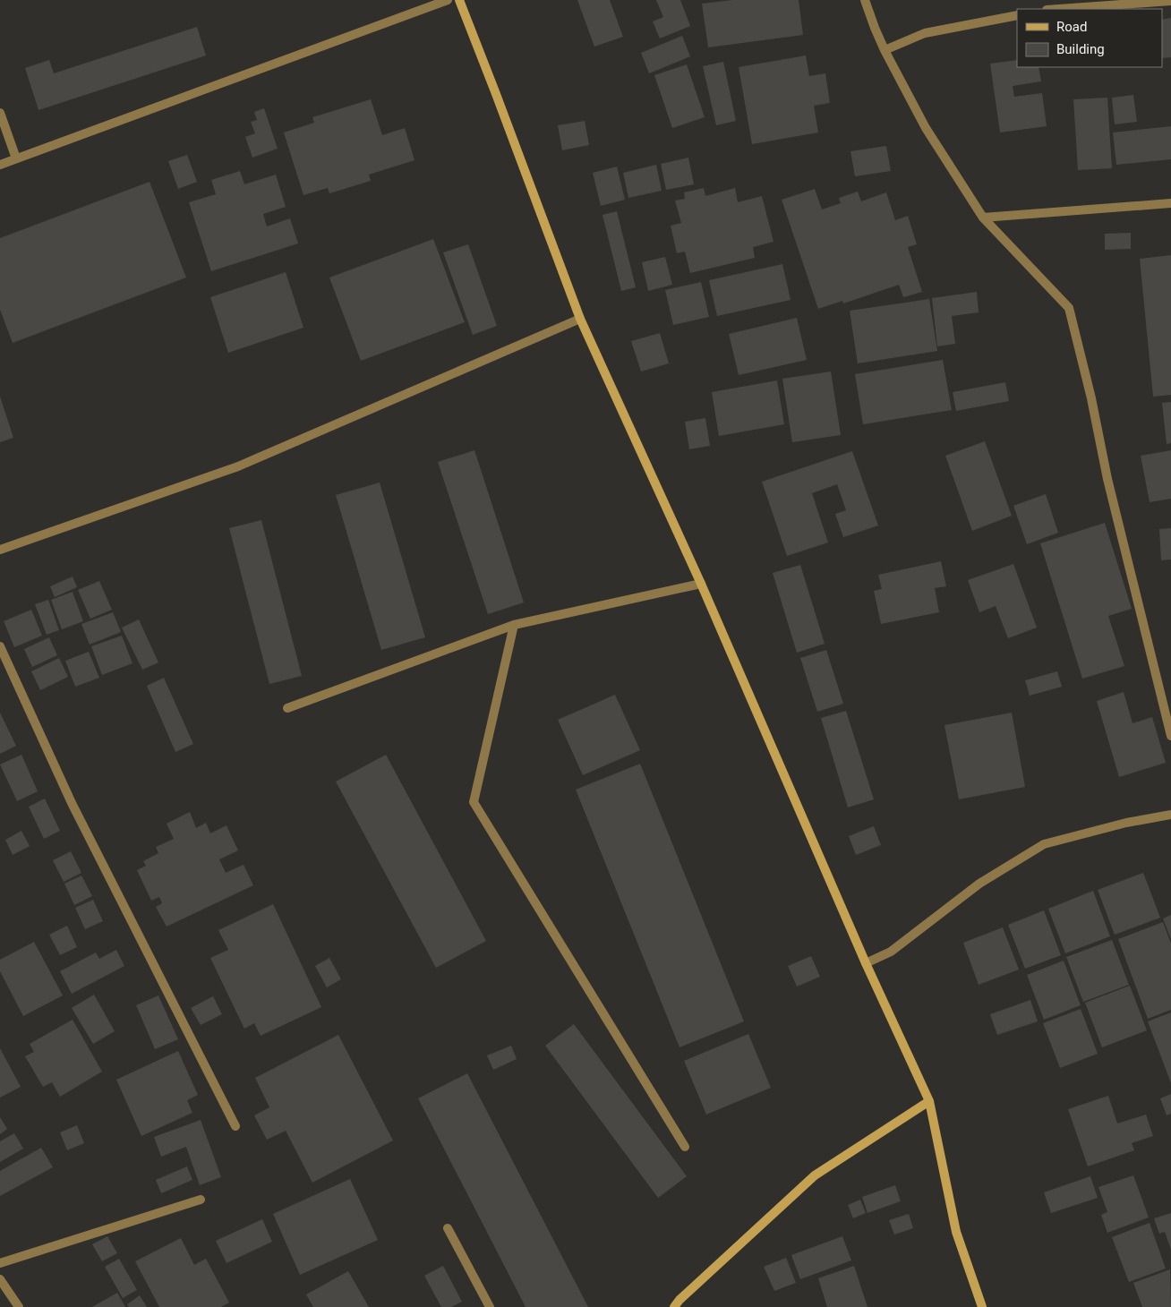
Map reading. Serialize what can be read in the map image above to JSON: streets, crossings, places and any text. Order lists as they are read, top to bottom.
{
  "legend": ["Road", "Building"]
}
